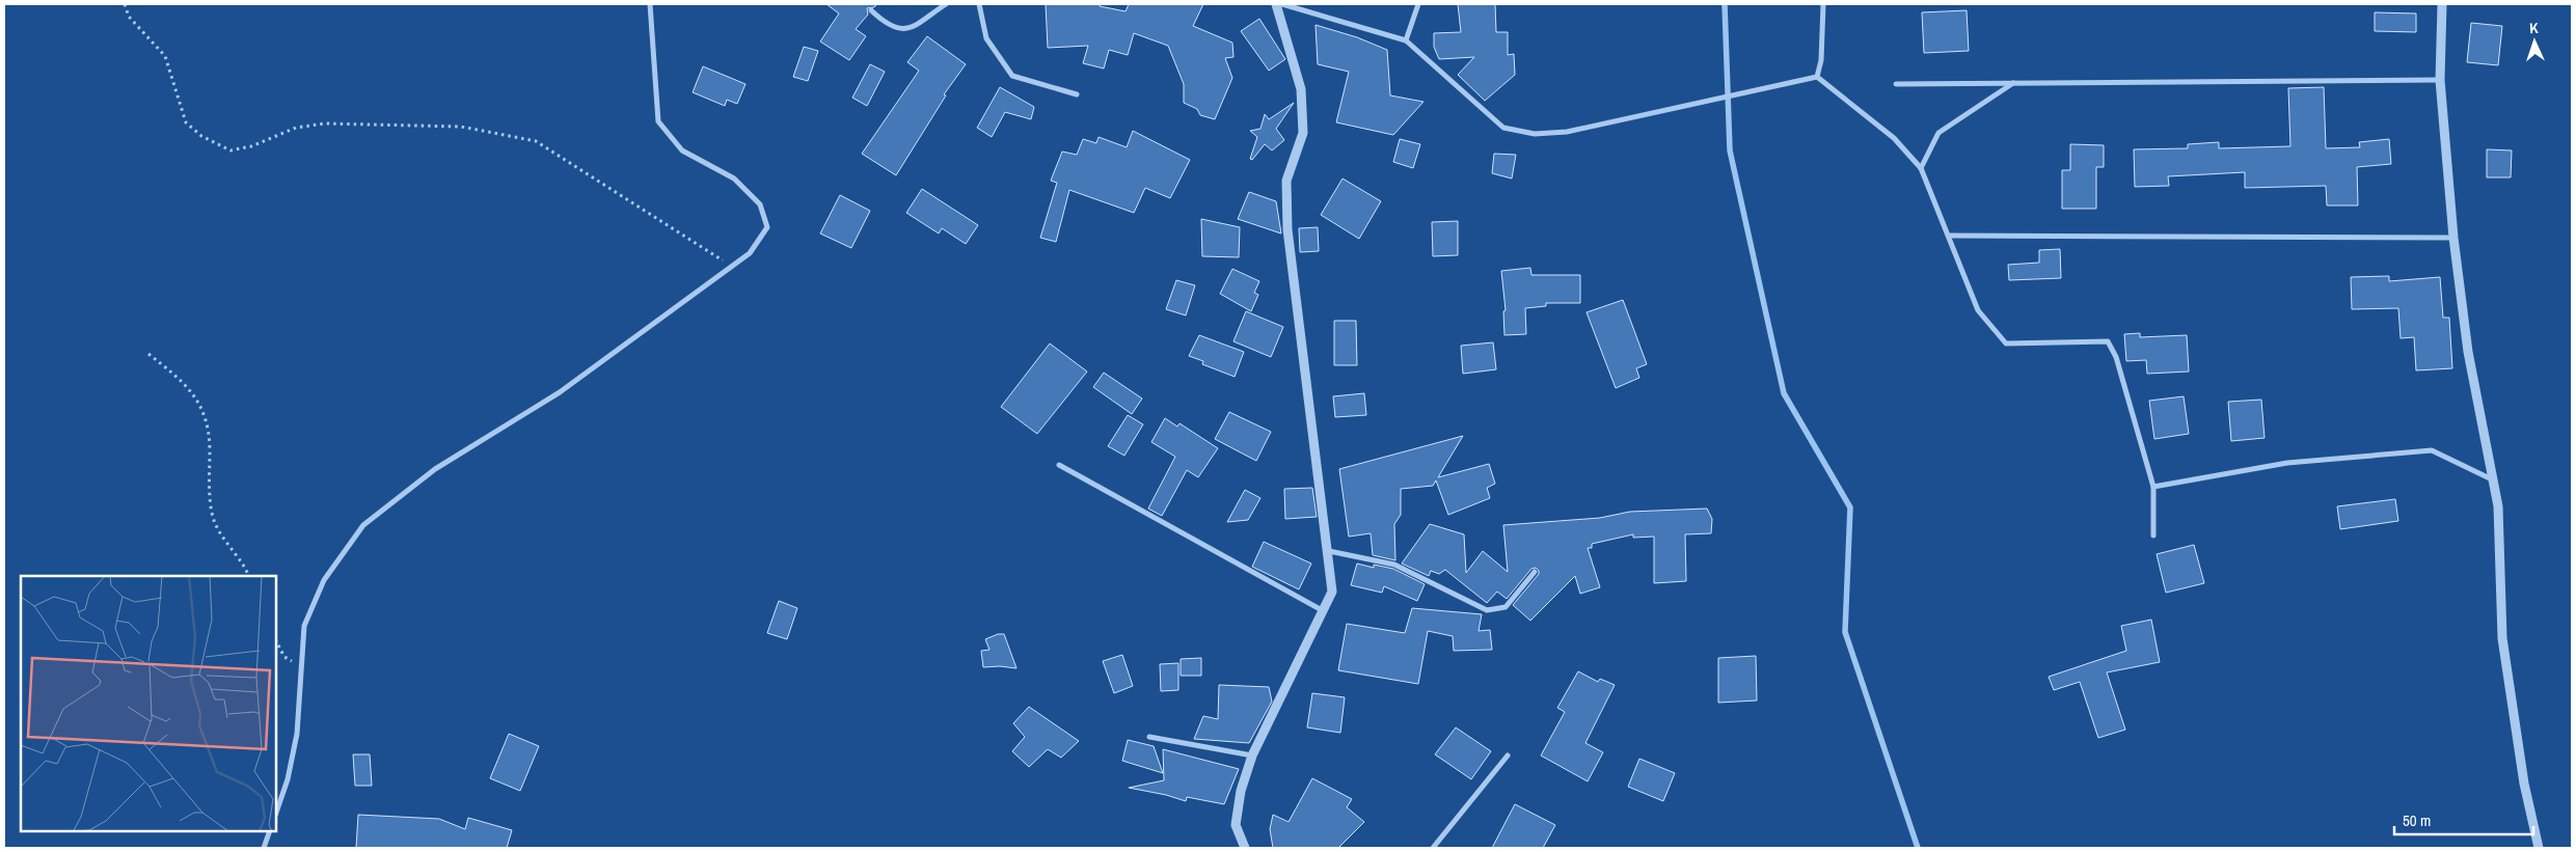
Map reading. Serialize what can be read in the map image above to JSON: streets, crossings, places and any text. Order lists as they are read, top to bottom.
{
  "scale_bar": "50 m",
  "north": "top"
}
